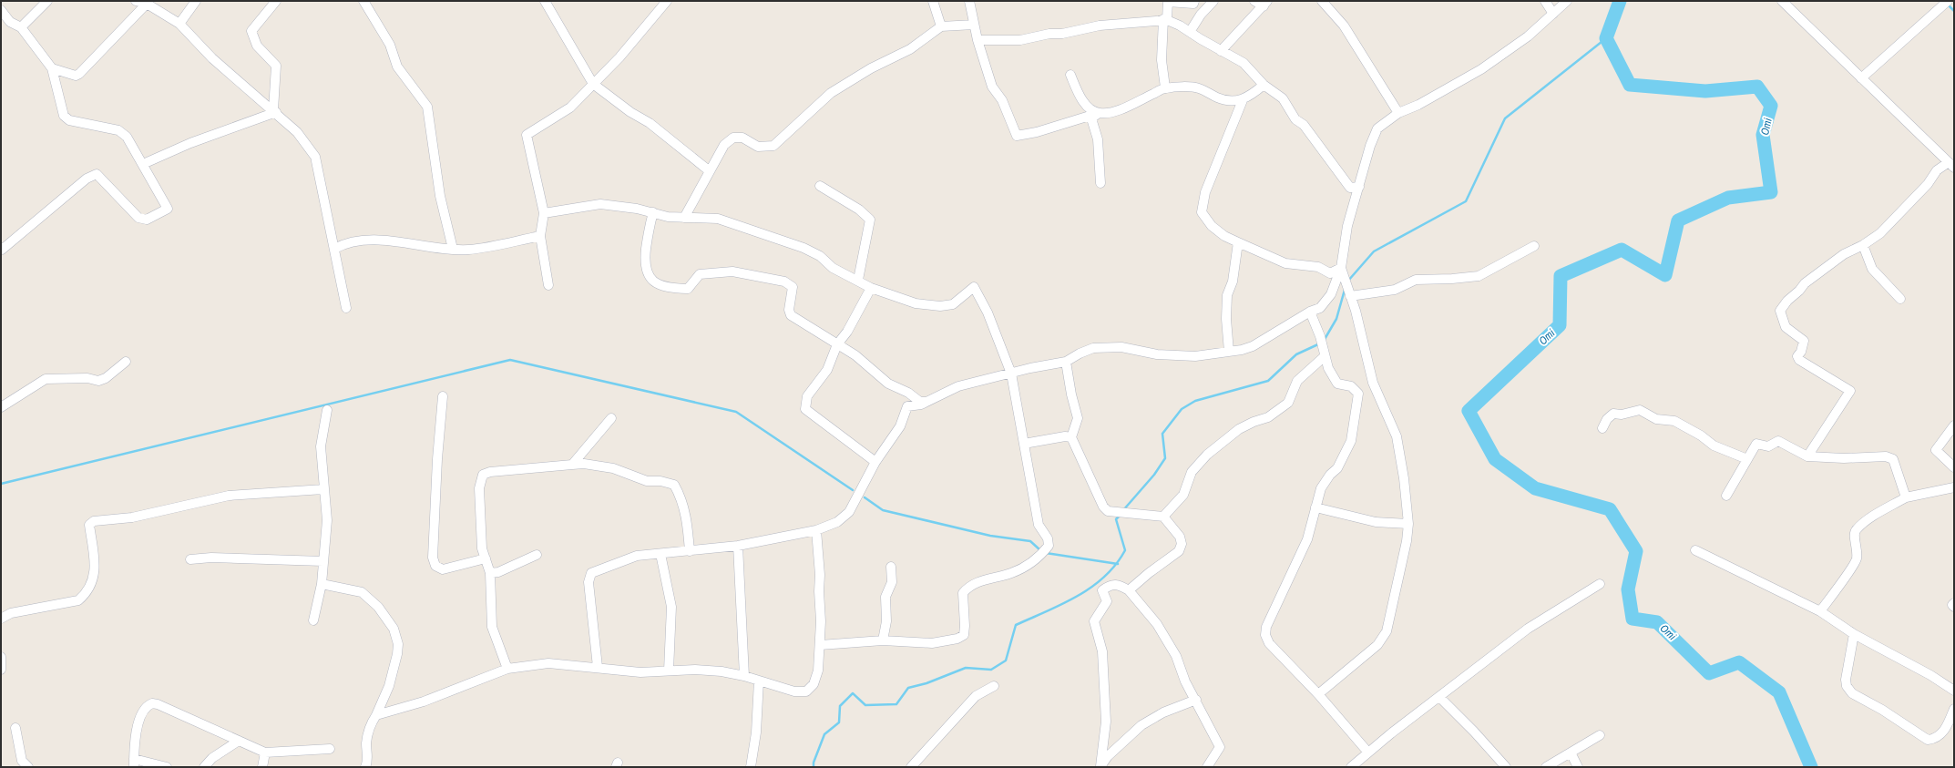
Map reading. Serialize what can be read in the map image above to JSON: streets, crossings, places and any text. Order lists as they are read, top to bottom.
{
  "water": ["Omi"]
}
